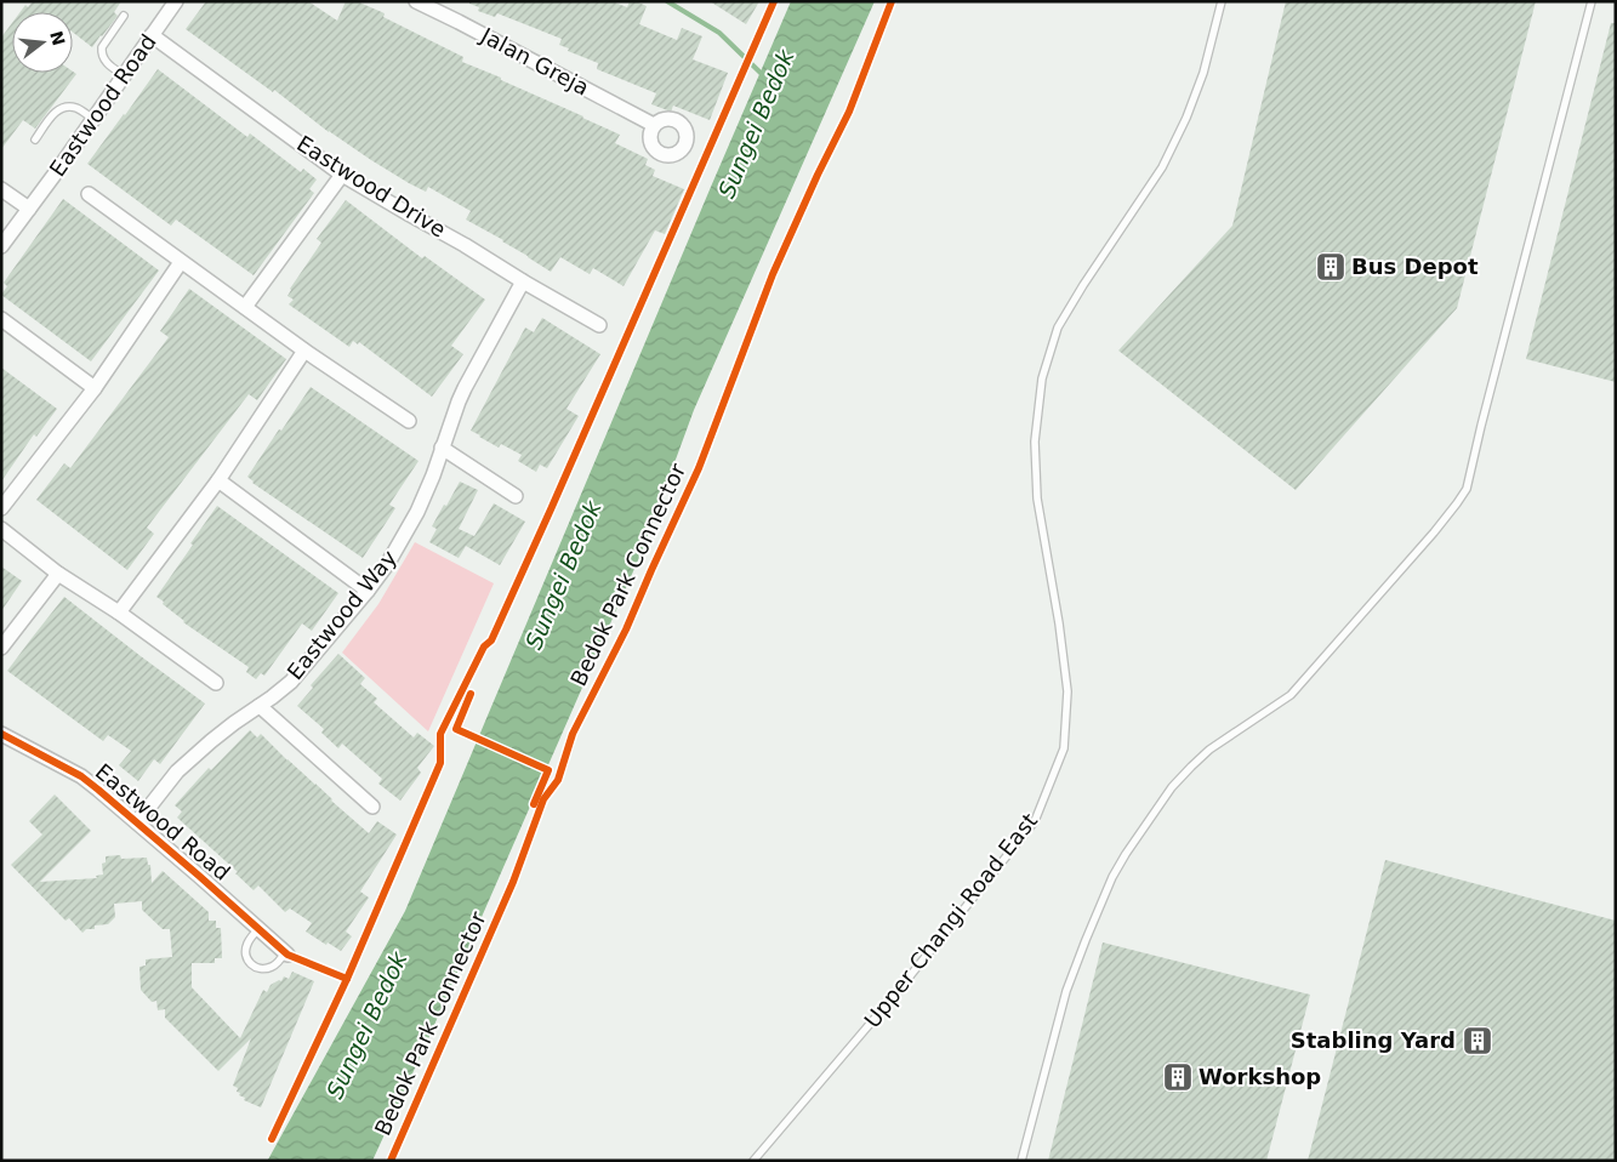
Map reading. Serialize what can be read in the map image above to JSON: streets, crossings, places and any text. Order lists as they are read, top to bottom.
{
  "streets": {
    "street": [
      "Jalan Greja",
      "Eastwood Road",
      "Eastwood Drive",
      "Eastwood Way"
    ],
    "lane": ["Upper Changi Road East"],
    "cycle path": ["Bedok Park Connector"]
  },
  "crossings": [
    ["Eastwood Road", "Eastwood Drive"],
    ["Eastwood Road", "Eastwood Way"],
    ["Eastwood Drive", "Eastwood Way"]
  ],
  "water": ["Sungei Bedok"],
  "places": {
    "building": ["Bus Depot", "Stabling Yard", "Workshop"]
  },
  "north": "right"
}
